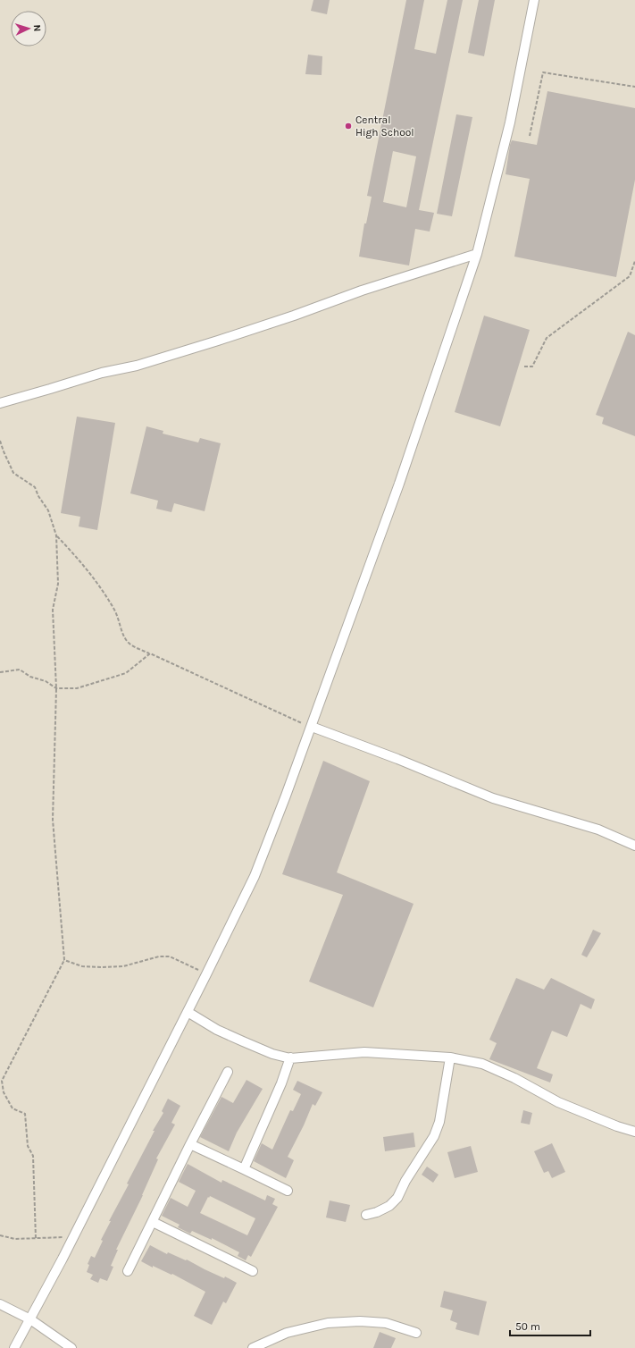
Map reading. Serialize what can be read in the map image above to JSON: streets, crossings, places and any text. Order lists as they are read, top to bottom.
{
  "places": ["Central High School"],
  "scale_bar": "50 m",
  "north": "right"
}
